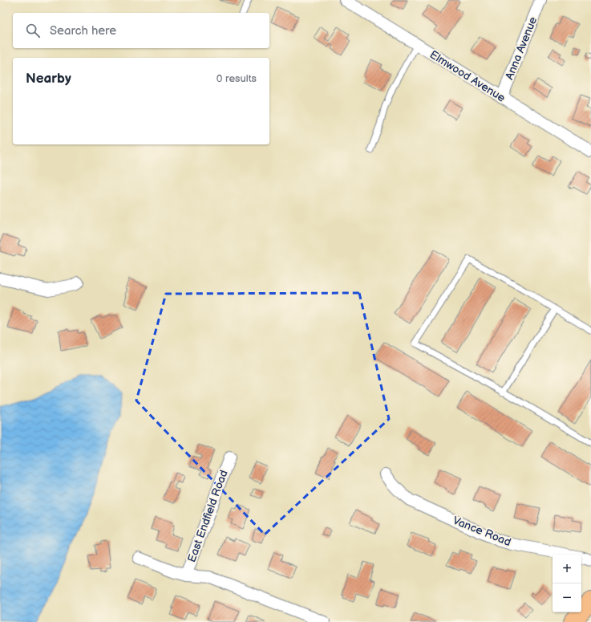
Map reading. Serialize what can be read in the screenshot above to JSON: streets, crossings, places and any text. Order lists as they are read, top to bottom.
{
  "streets": {
    "street": [
      "Anna Avenue",
      "Elmwood Avenue",
      "East Endfield Road",
      "Vance Road"
    ]
  },
  "crossings": [
    ["Anna Avenue", "Elmwood Avenue"]
  ],
  "page": {
    "search": "Search here",
    "heading": ["Nearby", "0 results"],
    "map_buttons": ["+", "−"]
  }
}
